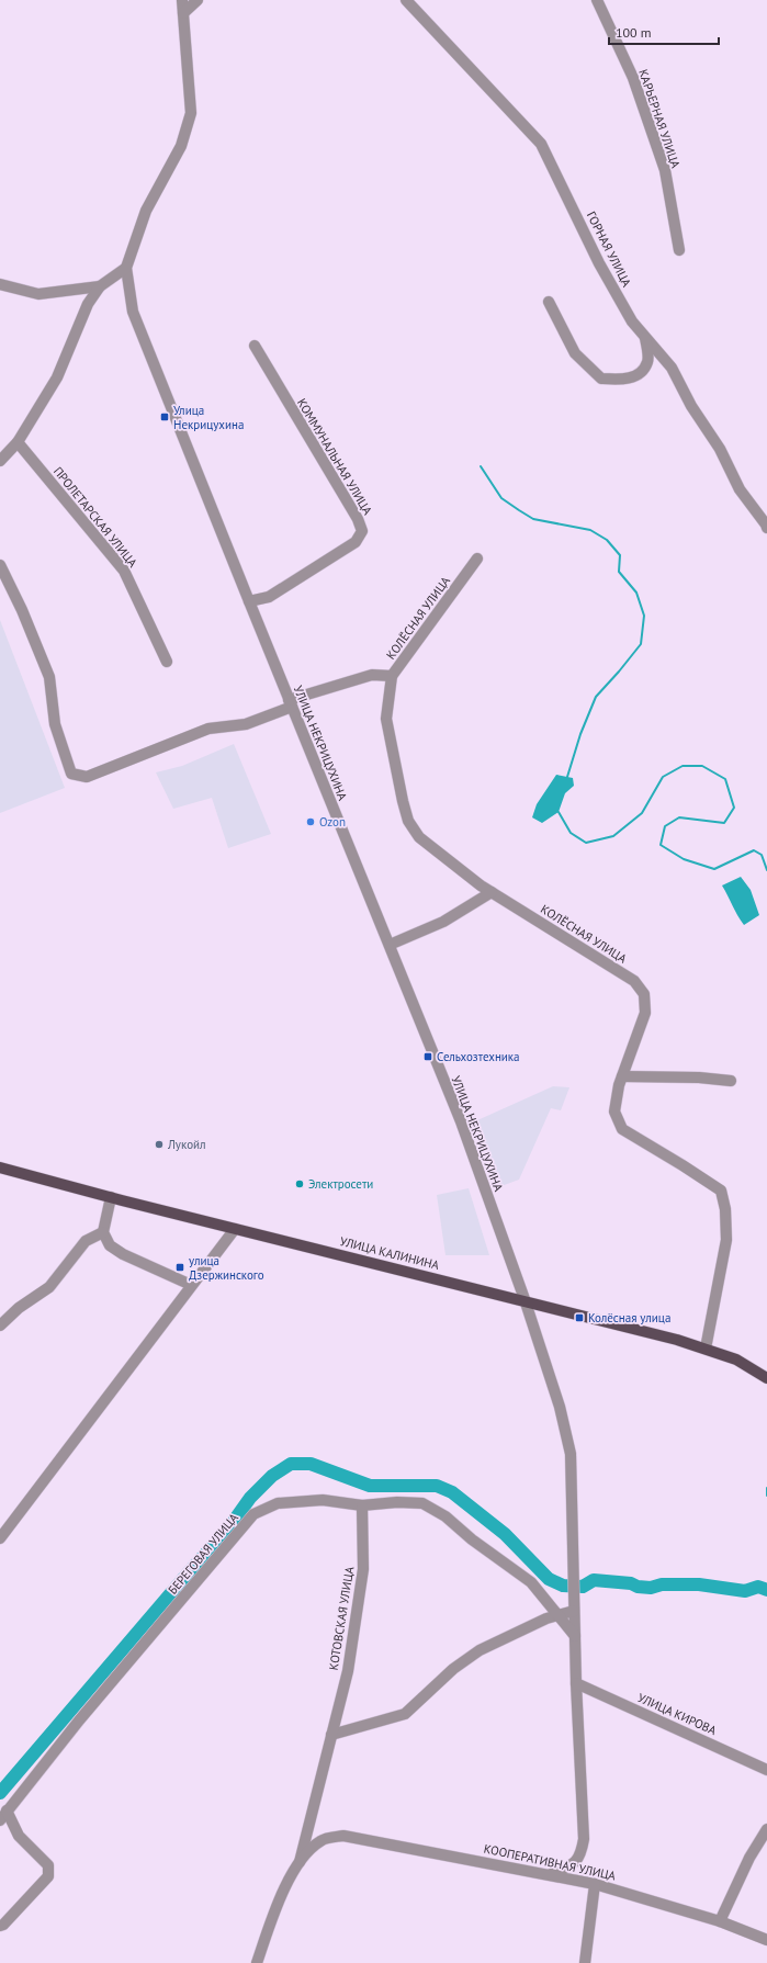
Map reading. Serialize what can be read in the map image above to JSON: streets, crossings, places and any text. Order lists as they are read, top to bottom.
{
  "streets": {
    "main road": ["УЛИЦА КАЛИНИНА"],
    "street": [
      "КАРЬЕРНАЯ УЛИЦА",
      "ГОРНАЯ УЛИЦА",
      "КОММУНАЛЬНАЯ УЛИЦА",
      "ПРОЛЕТАРСКАЯ УЛИЦА",
      "КОЛЁСНАЯ УЛИЦА",
      "УЛИЦА НЕКРИЦУХИНА",
      "БЕРЕГОВАЯ УЛИЦА",
      "КОТОВСКАЯ УЛИЦА",
      "УЛИЦА КИРОВА",
      "КООПЕРАТИВНАЯ УЛИЦА"
    ]
  },
  "crossings": [
    ["КОММУНАЛЬНАЯ УЛИЦА", "УЛИЦА НЕКРИЦУХИНА"],
    ["КОЛЁСНАЯ УЛИЦА", "УЛИЦА КАЛИНИНА"],
    ["УЛИЦА НЕКРИЦУХИНА", "УЛИЦА КАЛИНИНА"],
    ["БЕРЕГОВАЯ УЛИЦА", "КОТОВСКАЯ УЛИЦА"],
    ["КОТОВСКАЯ УЛИЦА", "КООПЕРАТИВНАЯ УЛИЦА"]
  ],
  "places": {
    "transit": [
      "Улица Некрицухина",
      "Сельхозтехника",
      "улица Дзержинского",
      "Колёсная улица"
    ],
    "other": ["Ozon", "Лукойл", "Электросети"]
  },
  "scale_bar": "100 m"
}
